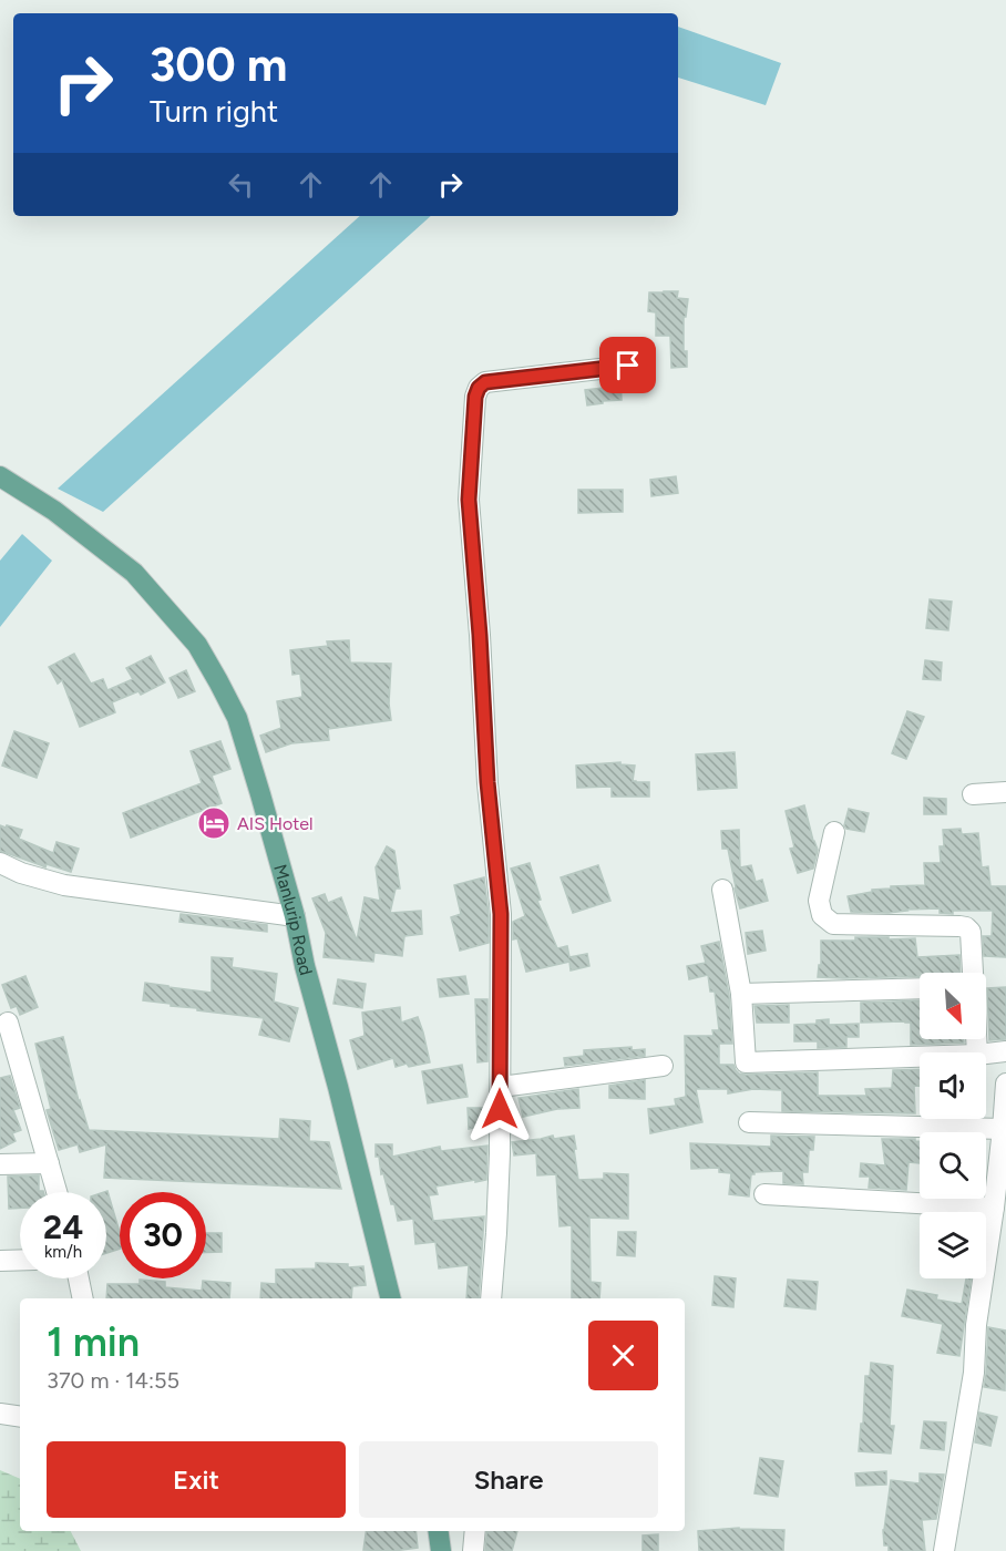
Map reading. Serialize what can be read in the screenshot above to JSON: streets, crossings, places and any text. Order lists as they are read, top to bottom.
{
  "streets": {
    "main road": ["Manlurip Road"]
  },
  "places": {
    "hotel": ["AIS Hotel"]
  },
  "north": "bottom right",
  "page": {
    "turn": ["300 m", "Turn right"],
    "speed": "24 km/h",
    "limit": "30",
    "heading": ["1 min", "370 m · 14:55"],
    "buttons": ["Exit", "Share"]
  }
}
